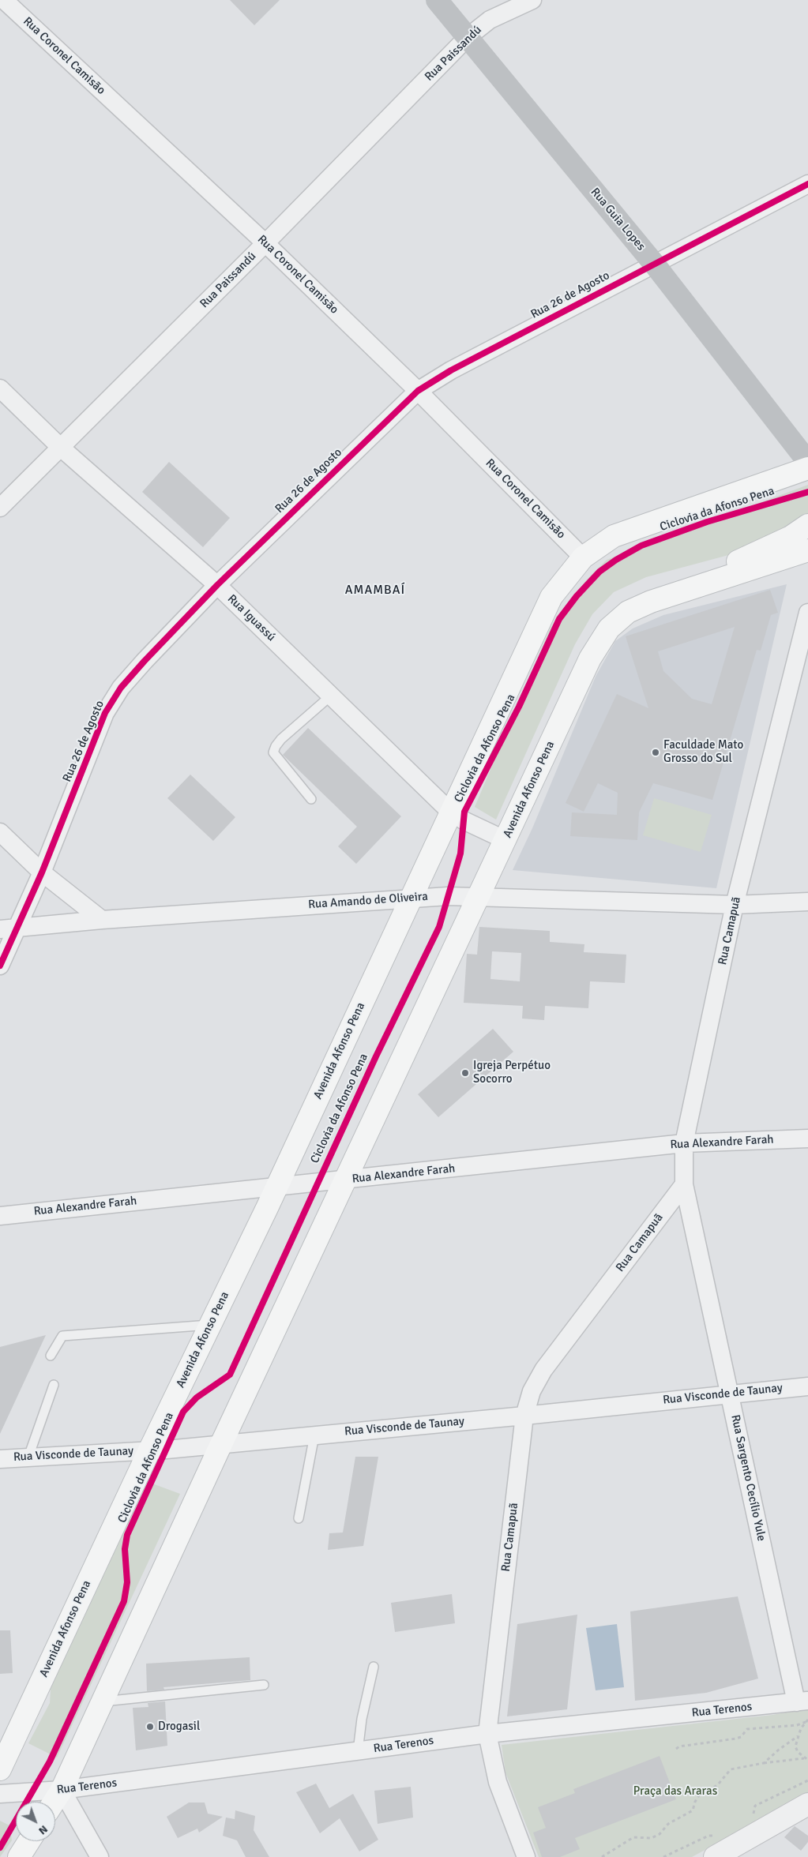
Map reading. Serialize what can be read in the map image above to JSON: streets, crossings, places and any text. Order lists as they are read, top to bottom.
{
  "streets": {
    "main road": ["Rua Guia Lopes", "Avenida Afonso Pena"],
    "street": [
      "Rua Paissandú",
      "Rua Coronel Camisão",
      "Rua 26 de Agosto",
      "Rua Iguassú",
      "Rua Amando de Oliveira",
      "Rua Camapuã",
      "Rua Alexandre Farah",
      "Rua Visconde de Taunay",
      "Rua Sargento Cecílio Yule",
      "Rua Terenos"
    ],
    "cycle path": ["Ciclovia da Afonso Pena"]
  },
  "crossings": [
    ["Rua Paissandú", "Rua Coronel Camisão"],
    ["Rua Paissandú", "Rua Guia Lopes"],
    ["Rua Paissandú", "Rua Iguassú"],
    ["Rua Coronel Camisão", "Rua 26 de Agosto"],
    ["Rua Coronel Camisão", "Avenida Afonso Pena"],
    ["Rua Guia Lopes", "Rua 26 de Agosto"],
    ["Rua 26 de Agosto", "Rua Iguassú"],
    ["Rua 26 de Agosto", "Rua Amando de Oliveira"],
    ["Rua Iguassú", "Avenida Afonso Pena"],
    ["Avenida Afonso Pena", "Rua Amando de Oliveira"],
    ["Avenida Afonso Pena", "Rua Alexandre Farah"],
    ["Avenida Afonso Pena", "Rua Visconde de Taunay"],
    ["Avenida Afonso Pena", "Rua Terenos"],
    ["Rua Amando de Oliveira", "Rua Camapuã"],
    ["Rua Camapuã", "Rua Alexandre Farah"],
    ["Rua Camapuã", "Rua Visconde de Taunay"],
    ["Rua Camapuã", "Rua Sargento Cecílio Yule"],
    ["Rua Camapuã", "Rua Terenos"],
    ["Rua Visconde de Taunay", "Rua Sargento Cecílio Yule"],
    ["Rua Sargento Cecílio Yule", "Rua Terenos"]
  ],
  "districts": ["AMAMBAÍ"],
  "parks": ["Praça das Araras"],
  "places": ["Faculdade Mato Grosso do Sul", "Igreja Perpétuo Socorro", "Drogasil"],
  "north": "bottom right"
}
